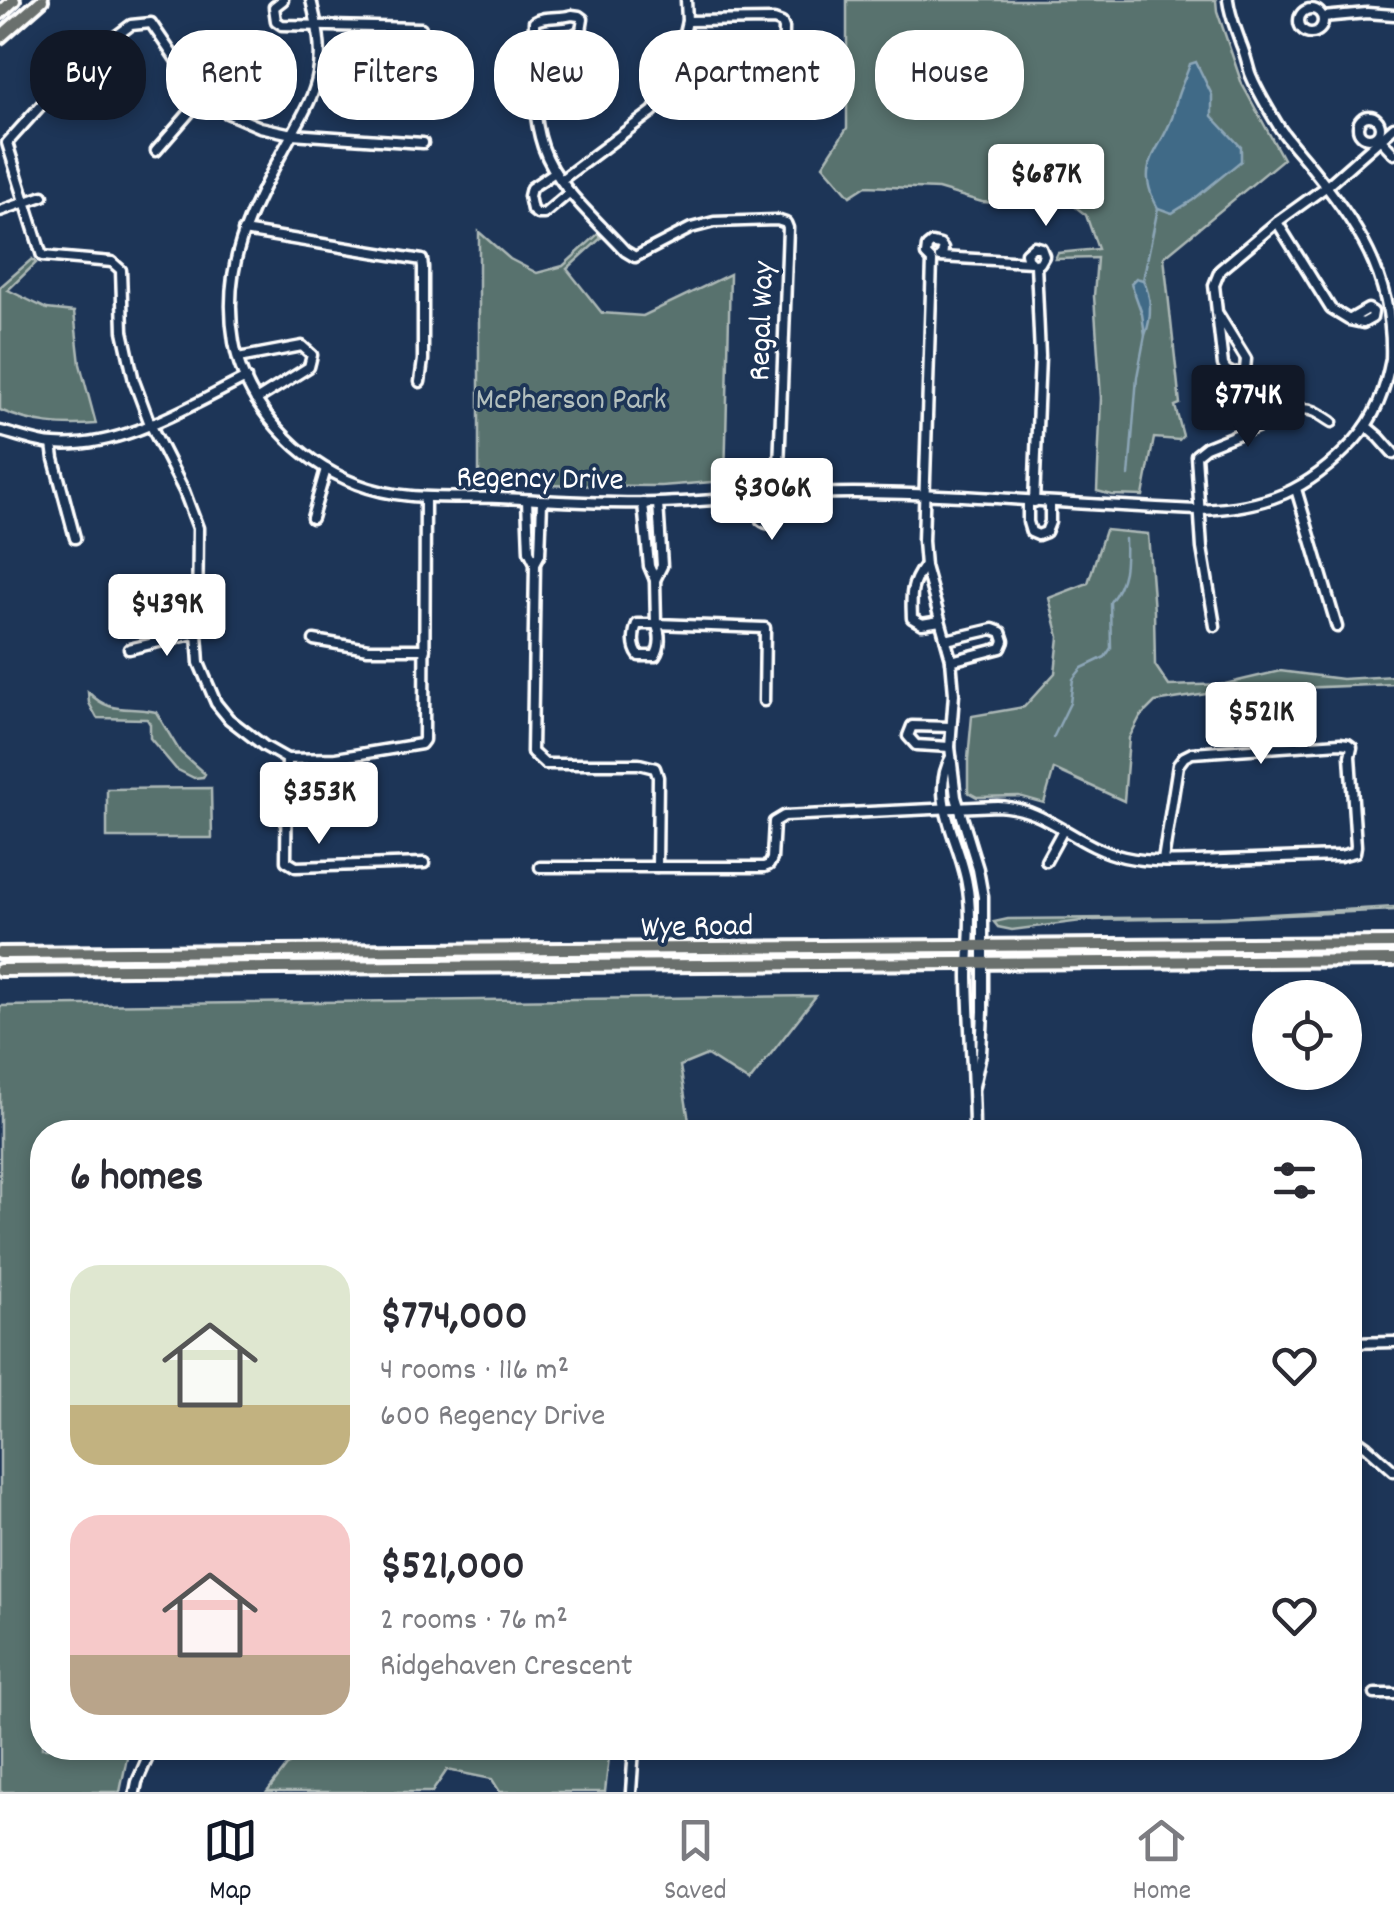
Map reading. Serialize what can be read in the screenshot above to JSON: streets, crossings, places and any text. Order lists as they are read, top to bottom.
{
  "streets": {
    "main road": ["Wye Road"],
    "street": ["Regal Way", "Regency Drive"]
  },
  "crossings": [
    ["Regal Way", "Regency Drive"]
  ],
  "parks": ["McPherson Park"],
  "page": {
    "chip": [
      "Buy",
      "Rent",
      "Filters",
      "New",
      "Apartment",
      "House"
    ],
    "price": [
      "$687K",
      "$774K",
      "$306K",
      "$439K",
      "$521K",
      "$353K"
    ],
    "heading": "6 homes",
    "list": [
      {
        "name": "$774,000",
        "note": "4 rooms · 116 m² · 600 Regency Drive"
      },
      {
        "name": "$521,000",
        "note": "2 rooms · 76 m² · Ridgehaven Crescent"
      }
    ],
    "tabs": ["Map", "Saved", "Home"]
  }
}
